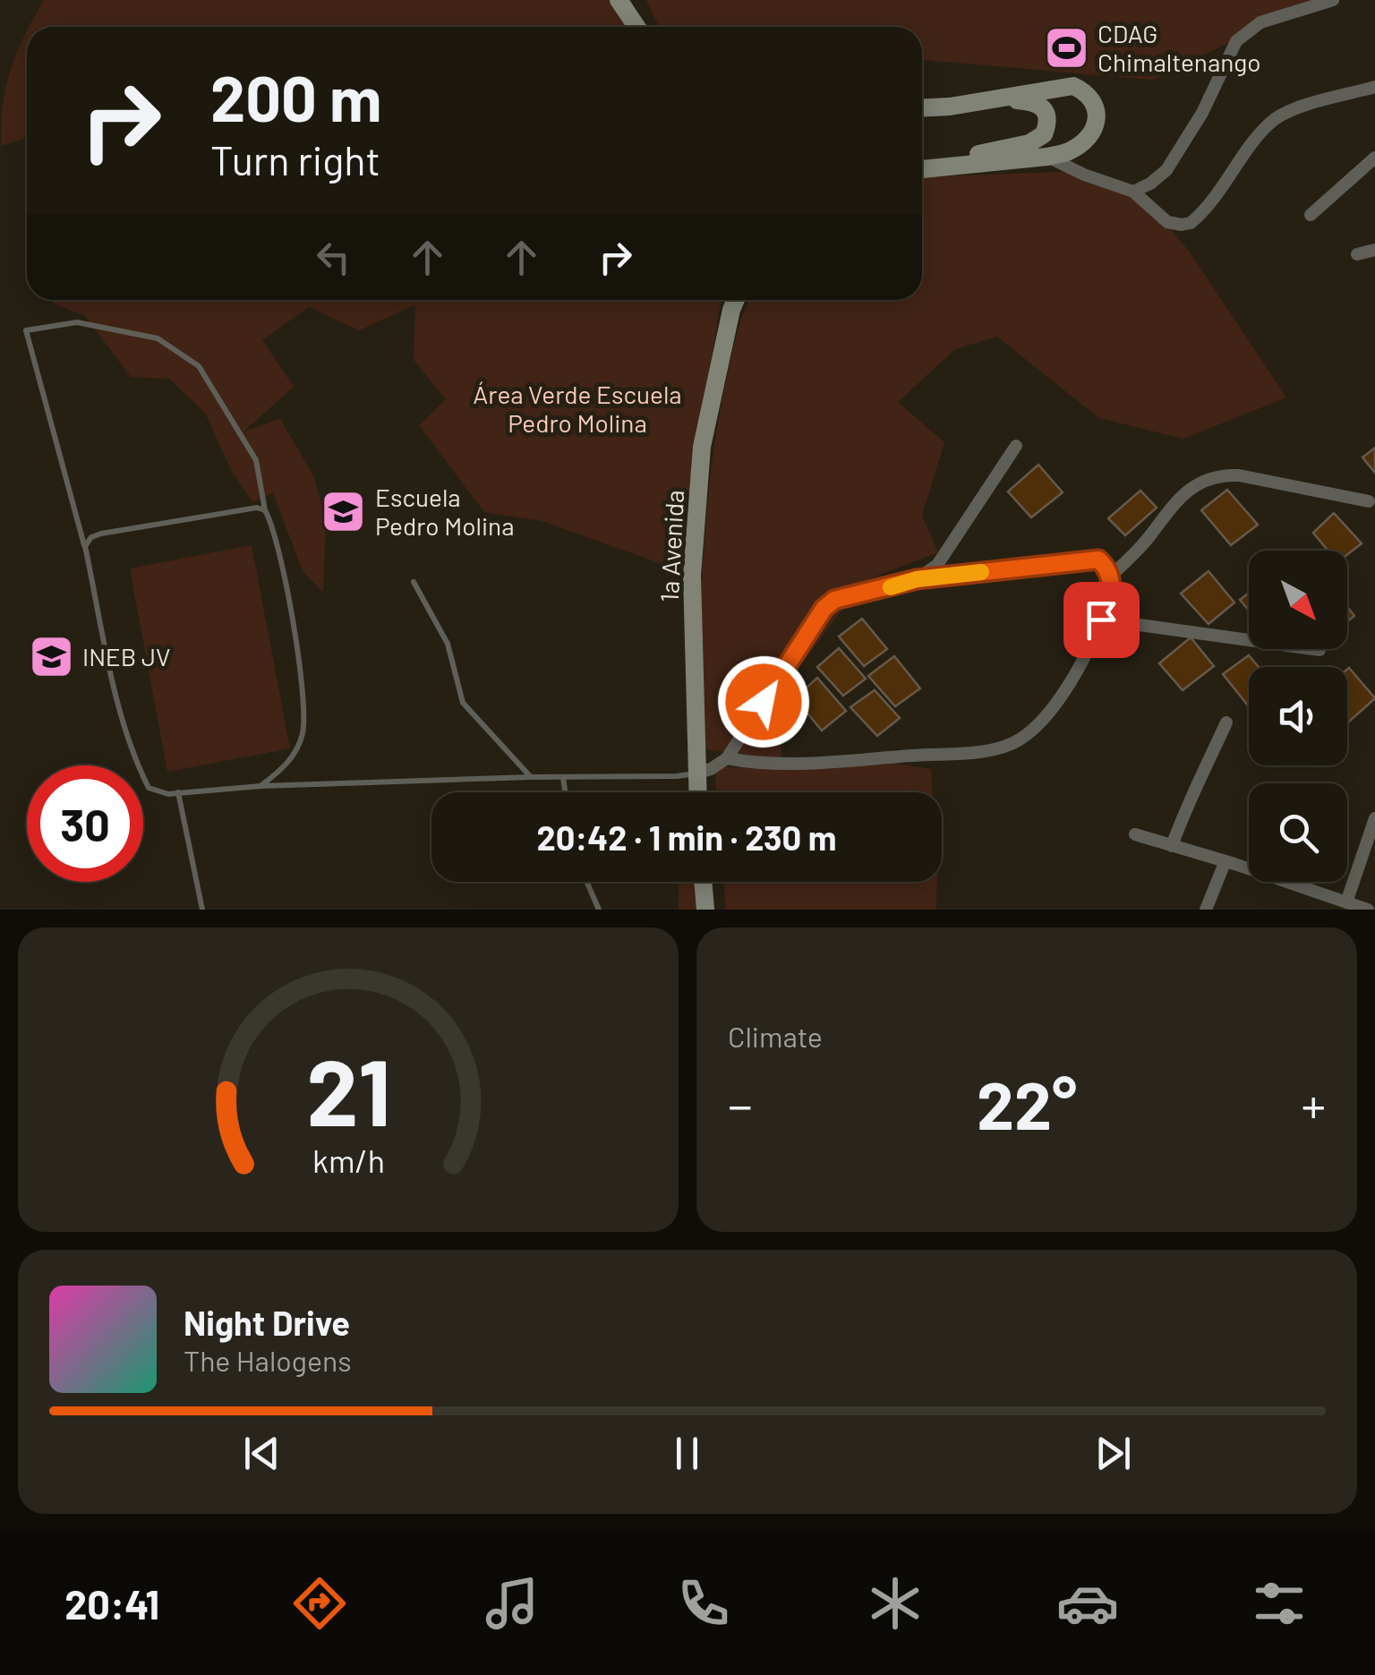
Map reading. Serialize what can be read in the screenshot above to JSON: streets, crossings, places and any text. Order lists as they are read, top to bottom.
{
  "streets": {
    "main road": ["1a Avenida"]
  },
  "parks": ["Área Verde Escuela Pedro Molina"],
  "places": {
    "sports": ["CDAG Chimaltenango"],
    "school or university": ["Escuela Pedro Molina", "INEB JV"]
  },
  "north": "bottom right",
  "page": {
    "turn": ["200 m", "Turn right"],
    "limit": "30",
    "trip": "20:42 · 1 min · 230 m",
    "tile": "Climate",
    "heat": ["−", "22°", "+"],
    "song": ["Night Drive", "The Halogens"],
    "tabs": "20:41",
    "gauge": ["21", "km/h"]
  }
}
